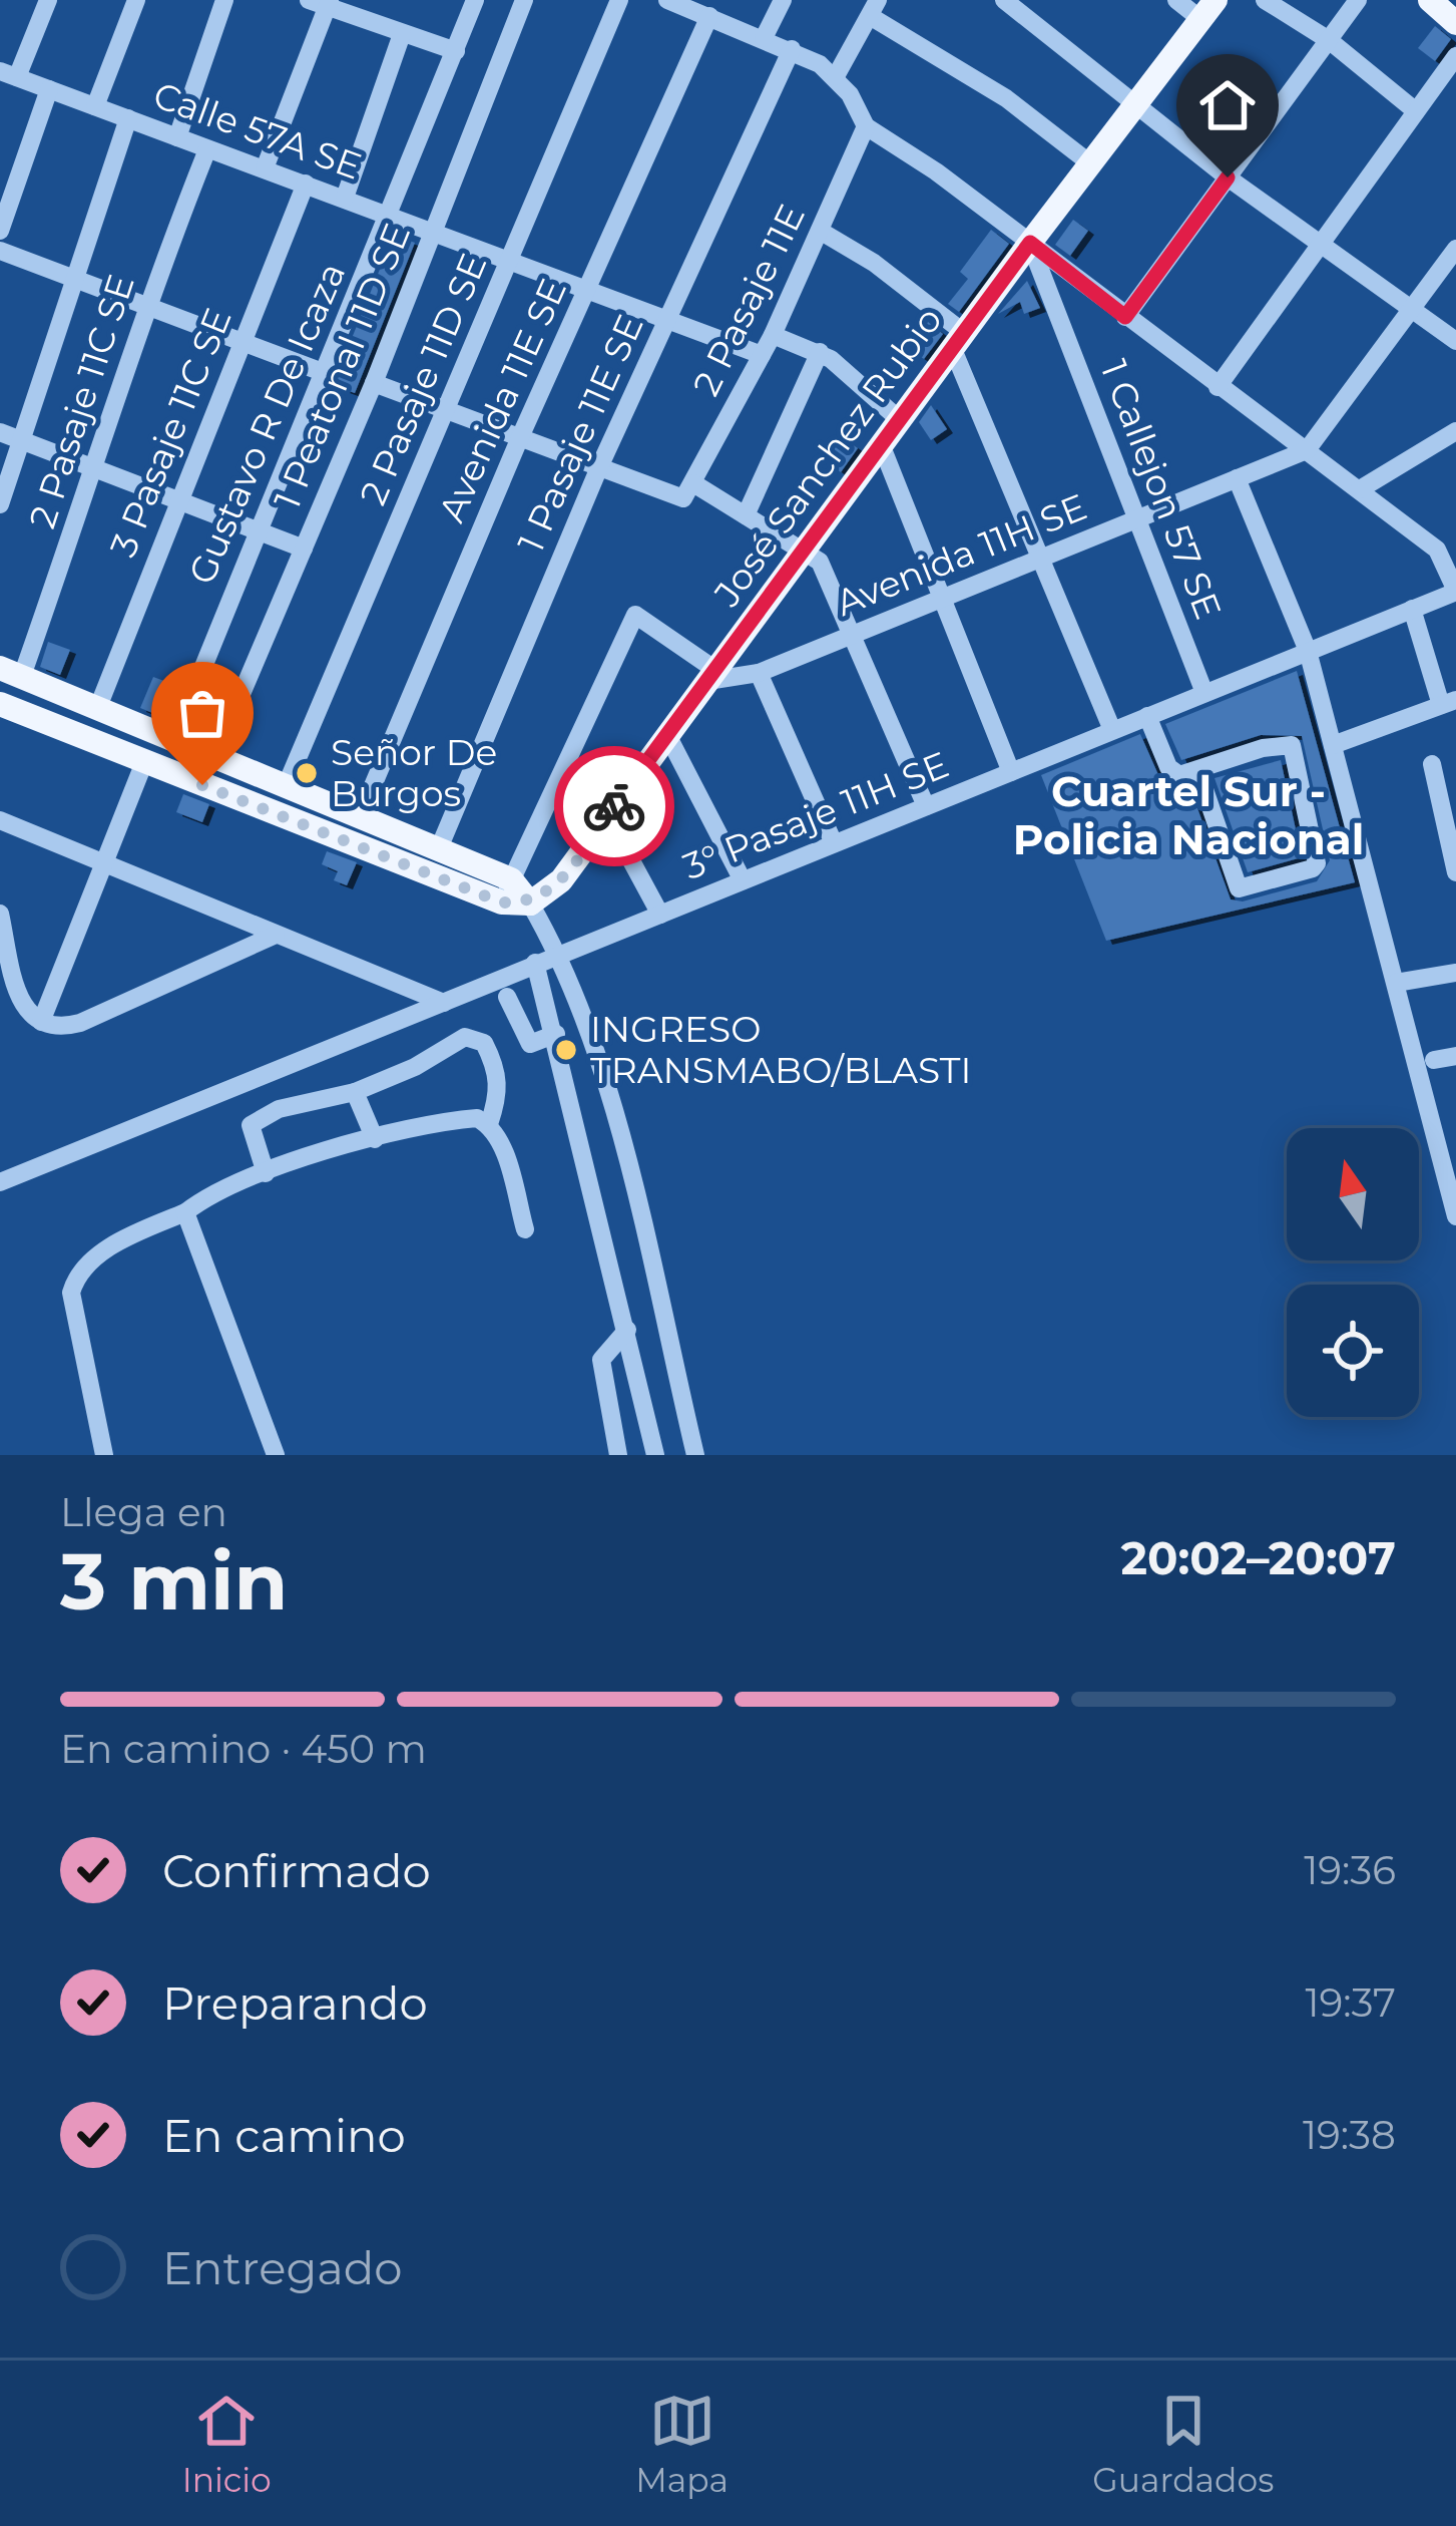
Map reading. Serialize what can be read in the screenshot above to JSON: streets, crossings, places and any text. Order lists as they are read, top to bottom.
{
  "streets": {
    "main road": ["José Sanchez Rubio"],
    "street": [
      "Calle 57A SE",
      "2 Pasaje 11E",
      "1 Peatonal 11D SE",
      "2 Pasaje 11D SE",
      "Avenida 11E SE",
      "2 Pasaje 11C SE",
      "Gustavo R De Icaza",
      "3 Pasaje 11C SE",
      "1 Pasaje 11E SE",
      "1 Callejon 57 SE",
      "Avenida 11H SE",
      "3° Pasaje 11H SE"
    ]
  },
  "crossings": [
    ["Calle 57A SE", "2 Pasaje 11E"],
    ["Calle 57A SE", "1 Peatonal 11D SE"],
    ["Calle 57A SE", "2 Pasaje 11D SE"],
    ["Calle 57A SE", "Avenida 11E SE"],
    ["Calle 57A SE", "2 Pasaje 11C SE"],
    ["Calle 57A SE", "Gustavo R De Icaza"],
    ["Calle 57A SE", "3 Pasaje 11C SE"],
    ["Calle 57A SE", "1 Pasaje 11E SE"],
    ["José Sanchez Rubio", "1 Callejon 57 SE"],
    ["José Sanchez Rubio", "Avenida 11H SE"],
    ["1 Callejon 57 SE", "Avenida 11H SE"],
    ["1 Callejon 57 SE", "3° Pasaje 11H SE"]
  ],
  "districts": ["Cuartel Sur - Policia Nacional"],
  "places": ["Señor De Burgos", "INGRESO TRANSMABO/BLASTI"],
  "north": "top",
  "page": {
    "heading": ["3 min", "Llega en", "20:02–20:07"],
    "bar": "En camino · 450 m",
    "list": [
      ["Confirmado", "19:36"],
      ["Preparando", "19:37"],
      ["En camino", "19:38"],
      "Entregado"
    ],
    "tabs": ["Inicio", "Mapa", "Guardados"]
  }
}
